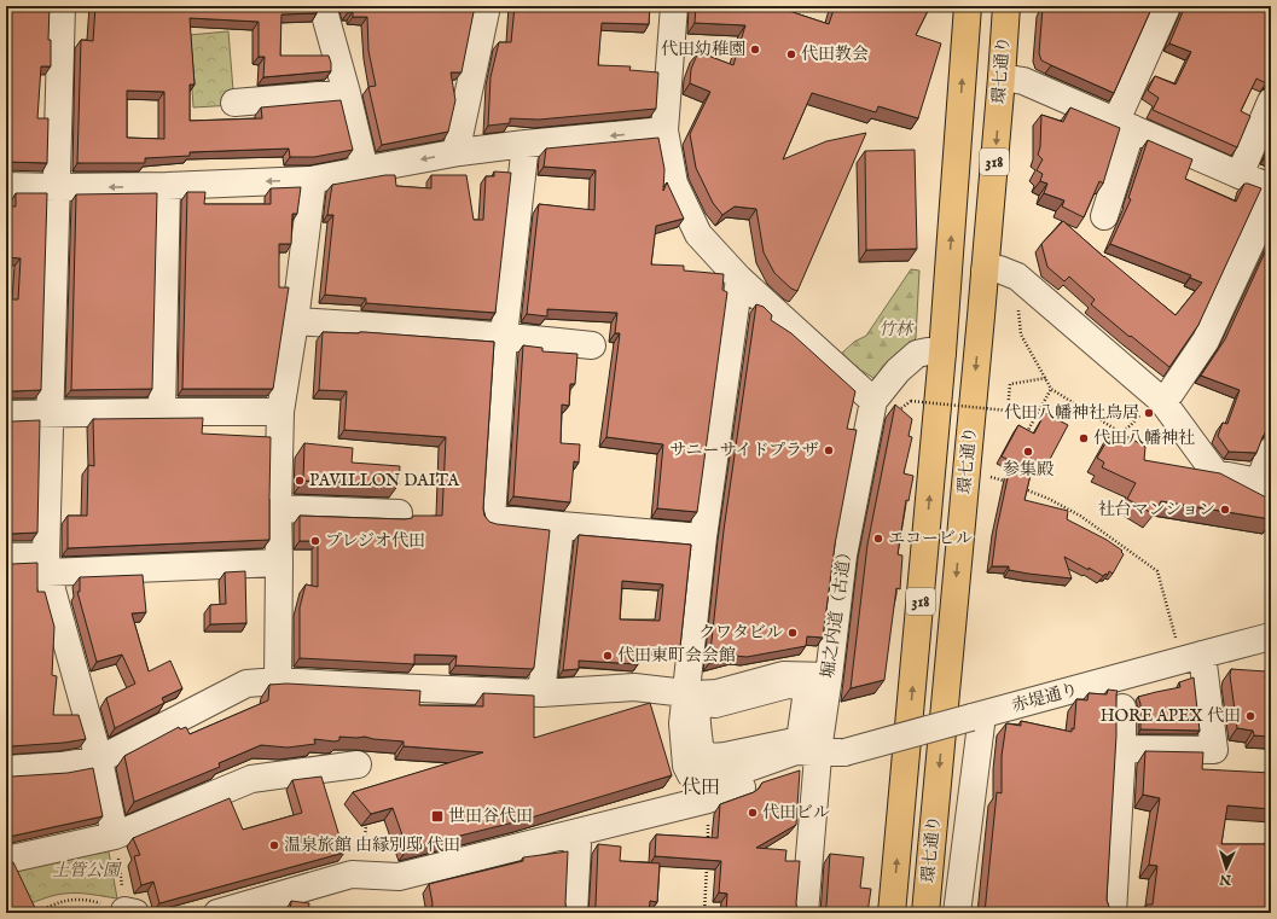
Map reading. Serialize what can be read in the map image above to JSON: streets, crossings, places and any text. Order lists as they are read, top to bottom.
{
  "streets": {
    "main road": ["環七通り", "318"],
    "street": ["堀之内道（古道）", "赤堤通り"]
  },
  "crossings": [
    ["環七通り", "堀之内道（古道）"],
    ["堀之内道（古道）", "赤堤通り"]
  ],
  "districts": ["代田"],
  "parks": ["竹林", "土管公園"],
  "places": {
    "other": [
      "代田幼稚園",
      "代田教会",
      "代田八幡神社鳥居",
      "代田八幡神社",
      "サニーサイドプラザ",
      "参集殿",
      "PAVILLON DAITA",
      "社台マンション",
      "エコービル",
      "プレジオ代田",
      "クワタビル",
      "代田東町会会館",
      "HORE APEX 代田",
      "代田ビル",
      "温泉旅館 由縁別邸 代田"
    ],
    "transit": ["世田谷代田"]
  },
  "north": "bottom"
}
